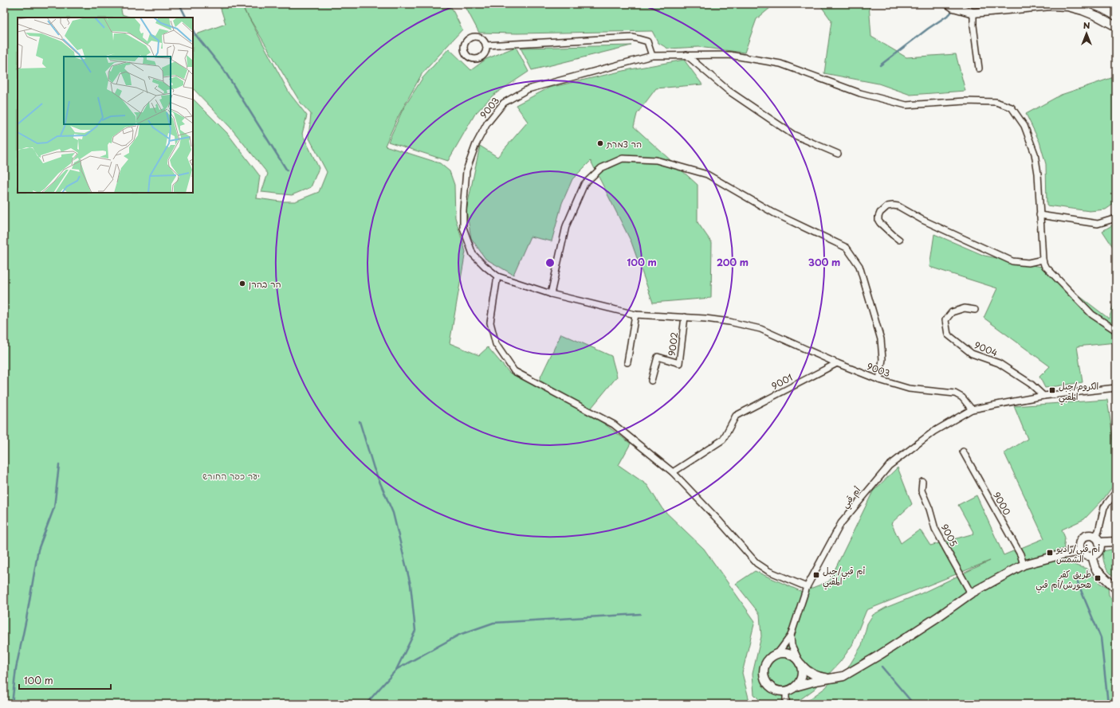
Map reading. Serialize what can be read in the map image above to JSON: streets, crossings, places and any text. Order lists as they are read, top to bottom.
{
  "streets": {
    "street": [
      "9003",
      "9002",
      "9004",
      "9001",
      "أم قبي",
      "9000",
      "9005"
    ]
  },
  "crossings": [
    ["9003", "9002"],
    ["9003", "9001"],
    ["9003", "أم قبي"],
    ["أم قبي", "9000"],
    ["أم قبي", "9005"]
  ],
  "parks": ["יער כפר החורש"],
  "places": {
    "other": ["הר צמרת", "הר בהרן"],
    "transit": [
      "الكروم/جبل المقبي",
      "أم قبي/راديو الشمس",
      "أم قبي/جبل المقبي",
      "طريق كفر هحورش/أم قبي"
    ]
  },
  "scale_bar": "100 m",
  "north": "top",
  "rings": ["100 m", "200 m", "300 m"]
}
